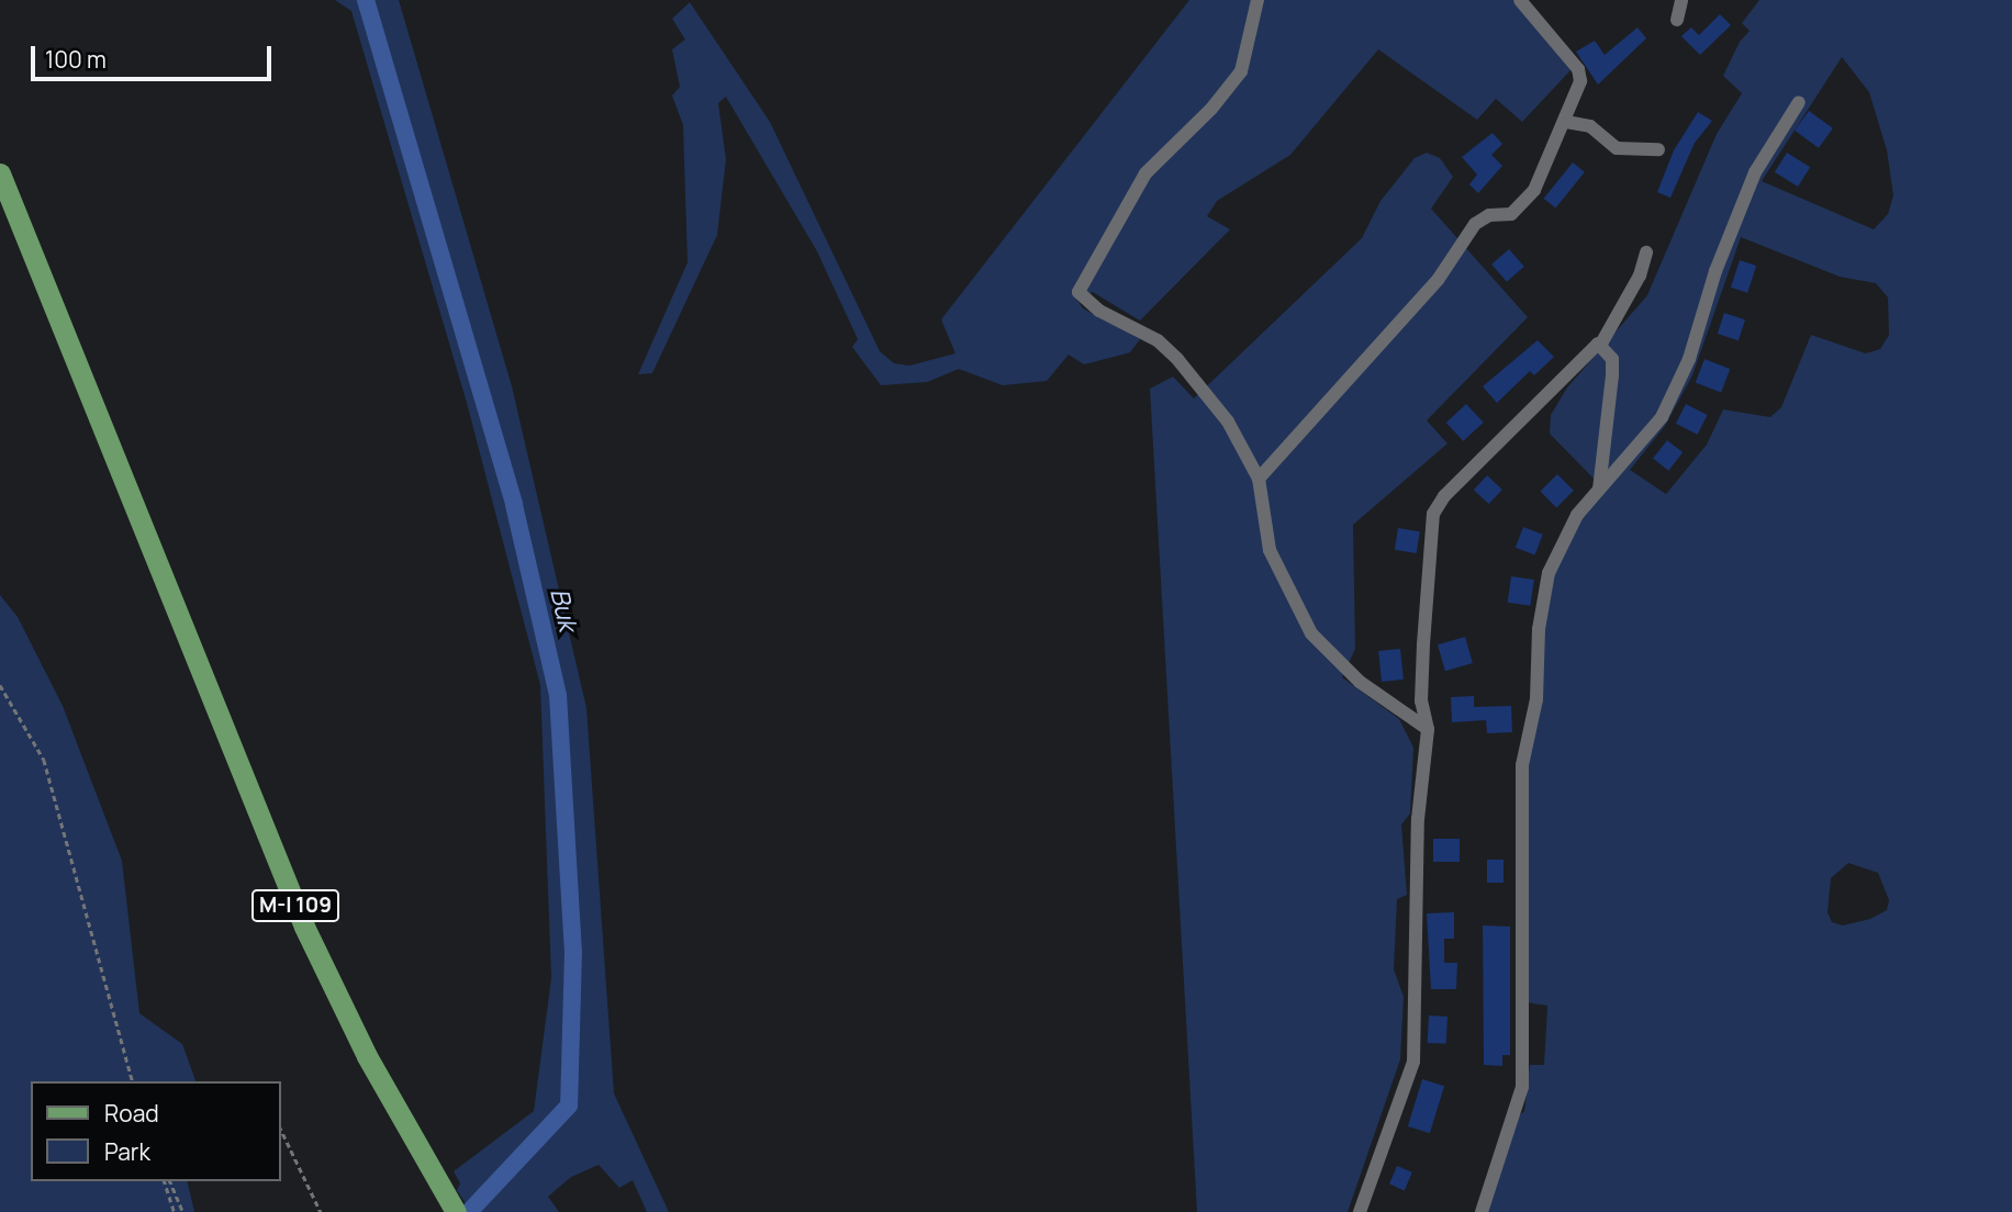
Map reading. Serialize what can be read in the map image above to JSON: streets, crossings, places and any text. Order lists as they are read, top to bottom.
{
  "streets": {
    "main road": ["M-I 109"]
  },
  "water": ["Buk"],
  "legend": ["Road", "Park"],
  "scale_bar": "100 m"
}
